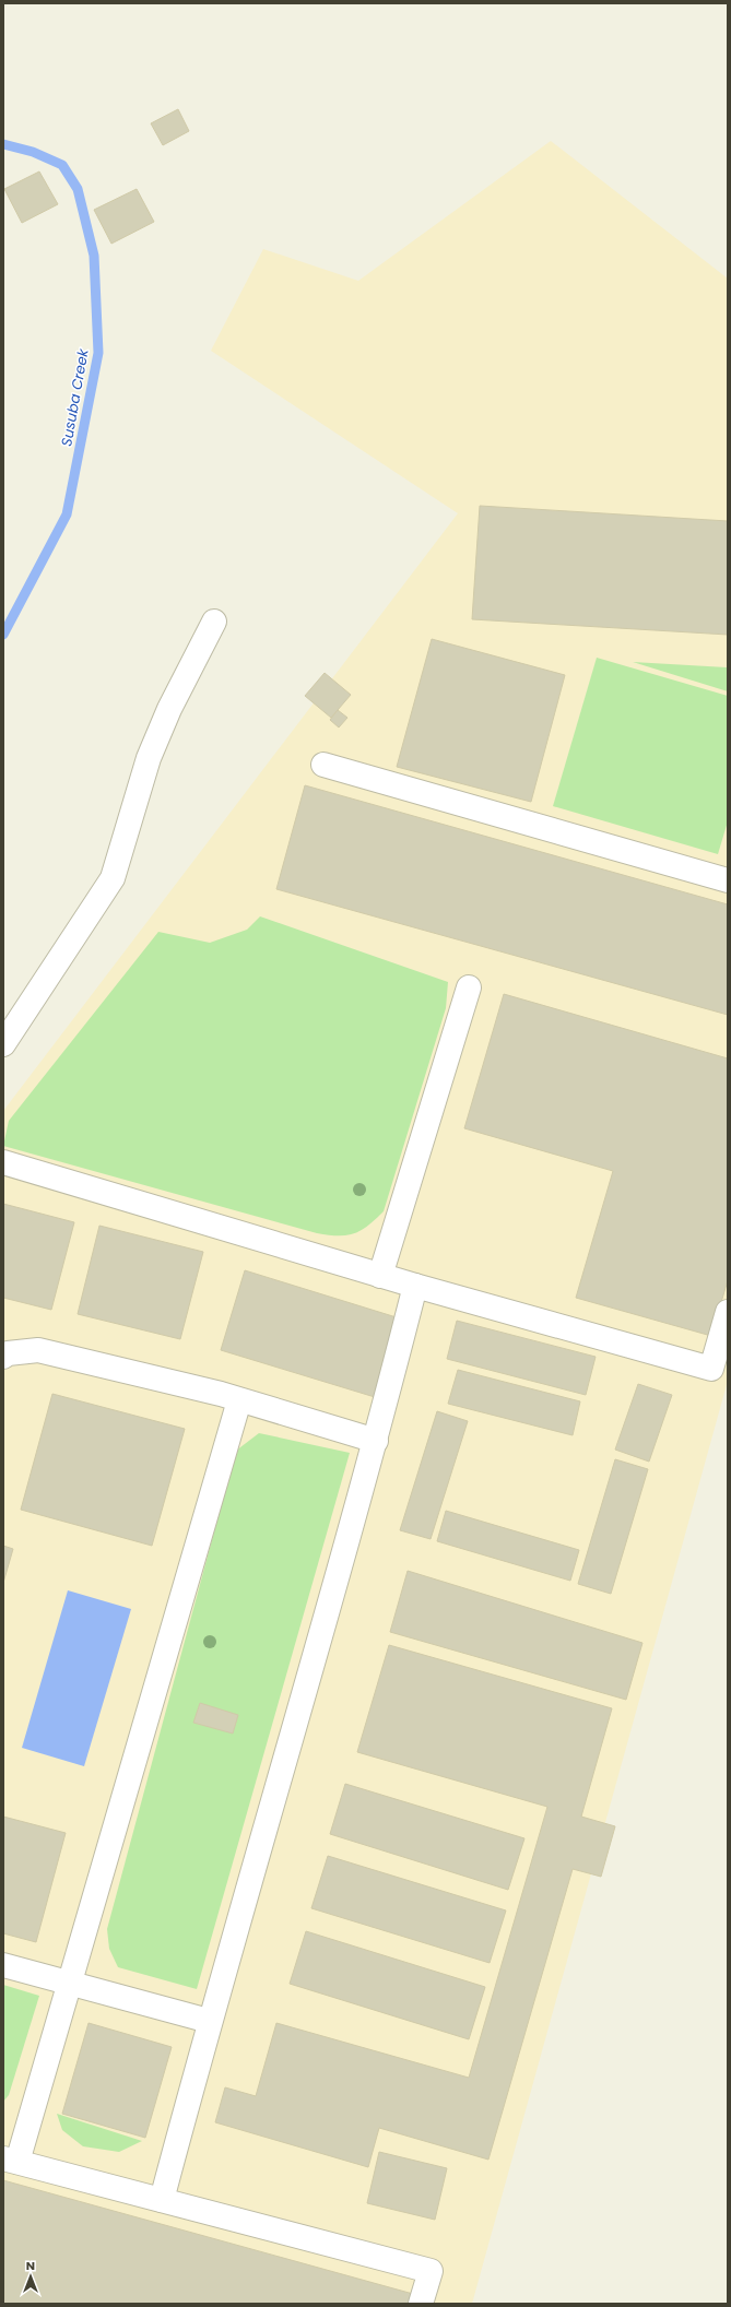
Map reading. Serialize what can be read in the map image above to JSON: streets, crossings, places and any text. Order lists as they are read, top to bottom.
{
  "water": ["Susuba Creek"],
  "north": "top"
}
